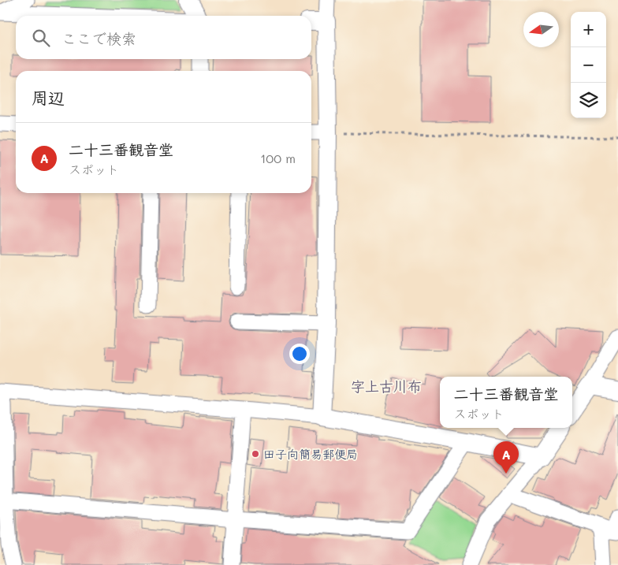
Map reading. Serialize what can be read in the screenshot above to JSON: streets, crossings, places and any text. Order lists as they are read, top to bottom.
{
  "districts": ["字上古川布"],
  "places": ["田子向簡易郵便局"],
  "north": "left",
  "page": {
    "map_buttons": ["+", "−"],
    "search": "ここで検索",
    "heading": "周辺",
    "list": [
      {
        "mark": "A",
        "name": "二十三番観音堂",
        "note": "スポット",
        "value": "100 m"
      }
    ],
    "popup": ["二十三番観音堂", "スポット"],
    "pins": "A"
  }
}
